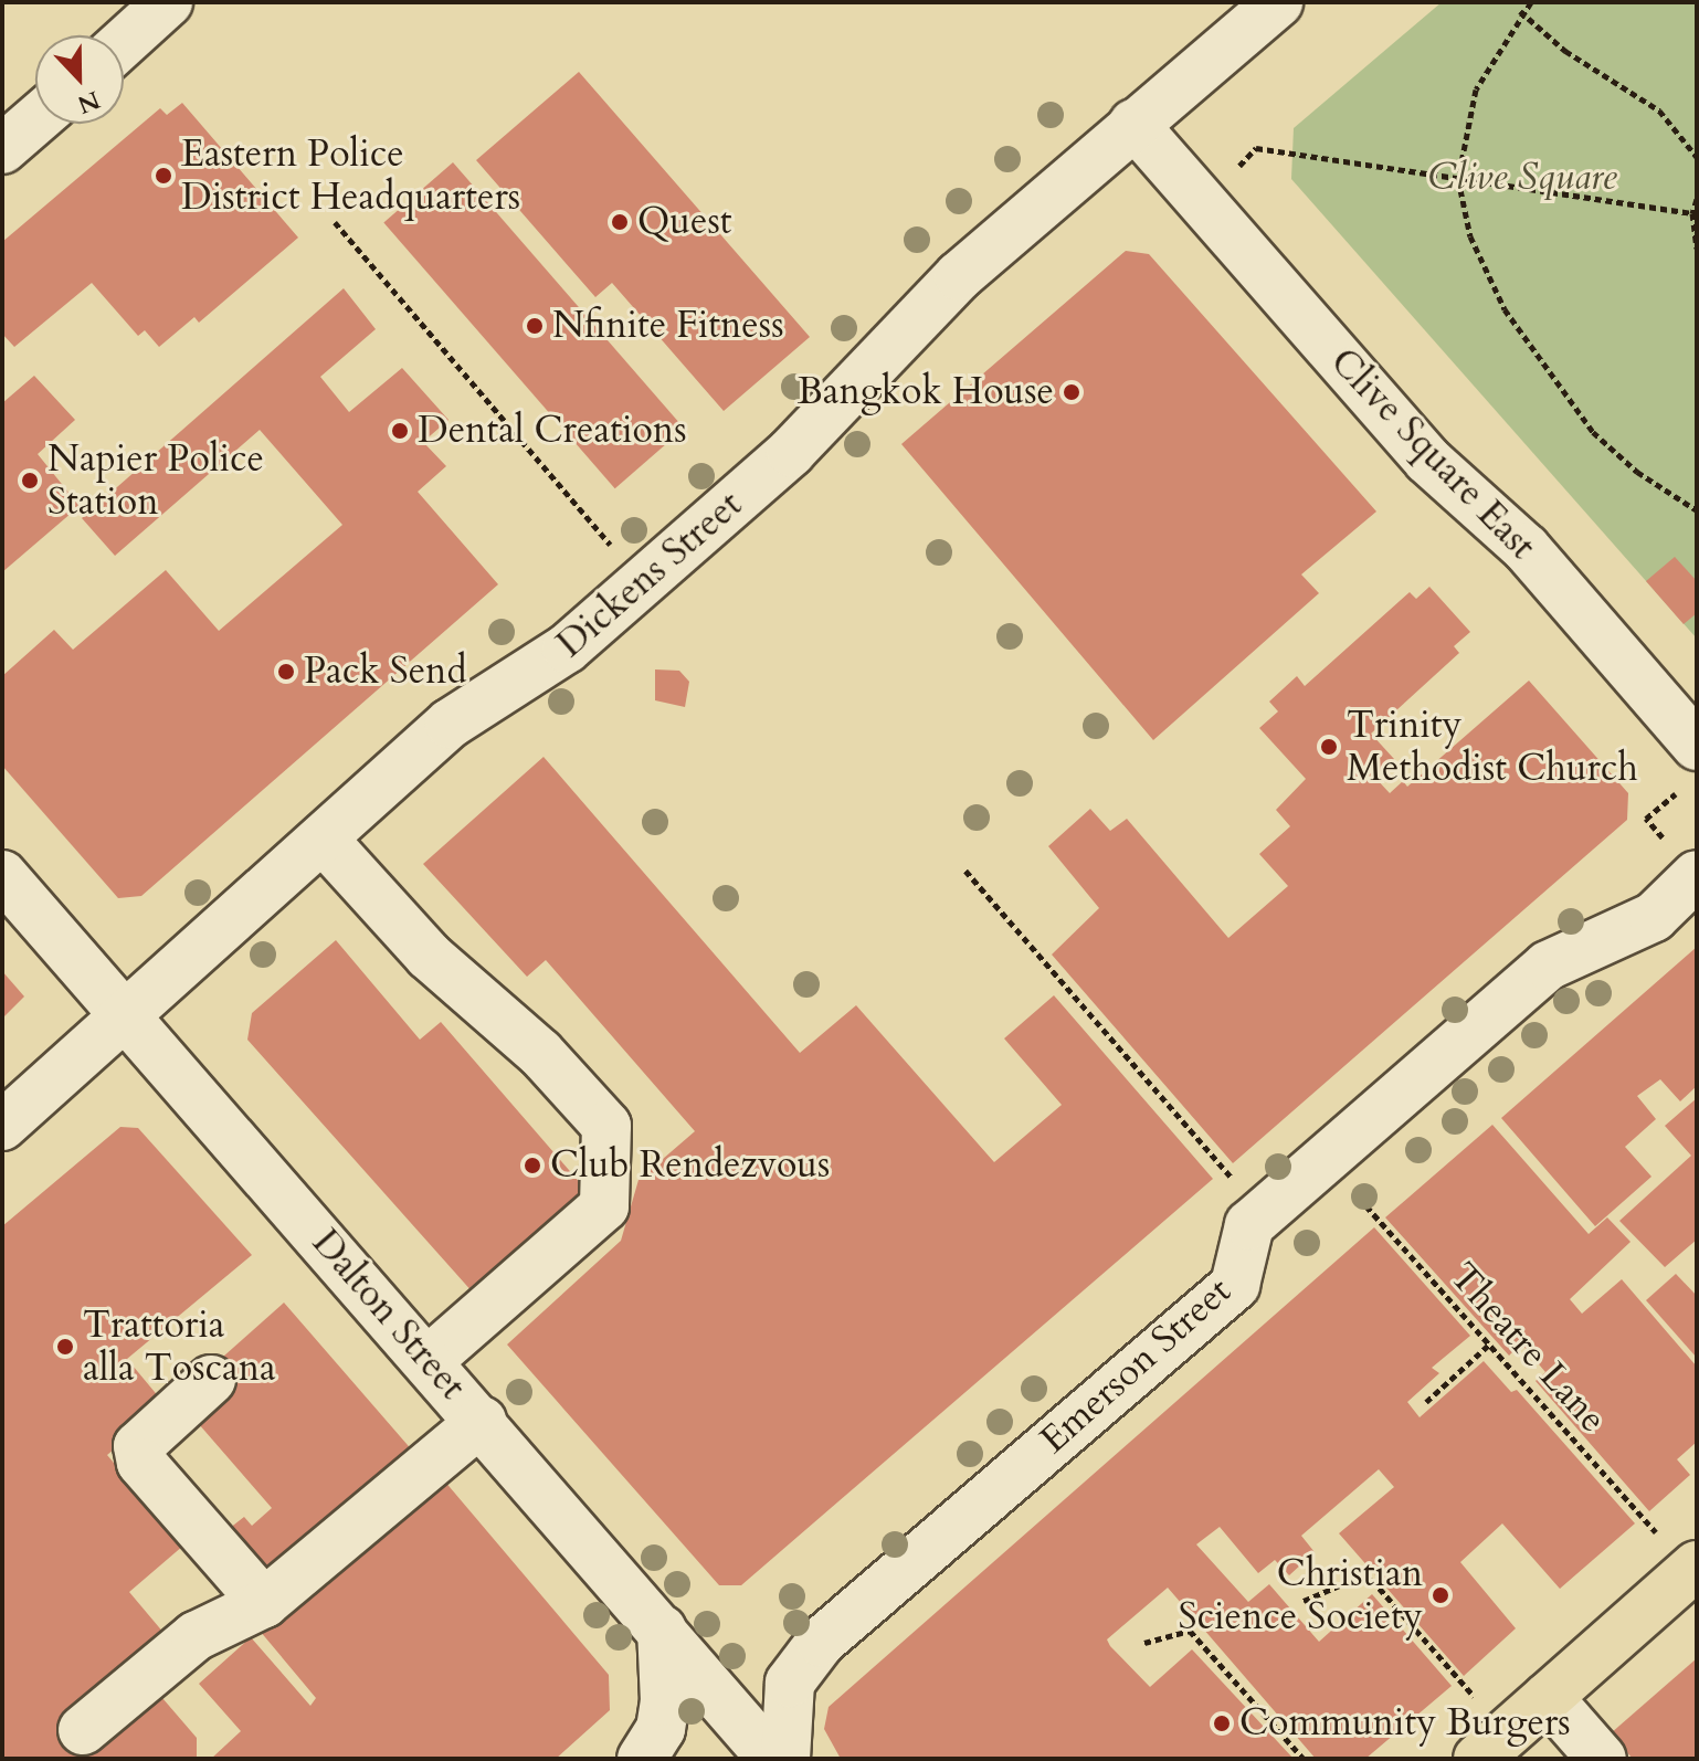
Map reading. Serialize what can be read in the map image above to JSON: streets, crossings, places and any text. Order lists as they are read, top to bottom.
{
  "streets": {
    "street": [
      "Clive Square East",
      "Dickens Street",
      "Dalton Street",
      "Emerson Street"
    ],
    "path": ["Theatre Lane"]
  },
  "crossings": [
    ["Clive Square East", "Dickens Street"],
    ["Dickens Street", "Dalton Street"],
    ["Theatre Lane", "Emerson Street"]
  ],
  "parks": ["Clive Square"],
  "places": [
    "Eastern Police District Headquarters",
    "Quest",
    "Nfinite Fitness",
    "Bangkok House",
    "Dental Creations",
    "Napier Police Station",
    "Pack Send",
    "Trinity Methodist Church",
    "Club Rendezvous",
    "Trattoria alla Toscana",
    "Christian Science Society",
    "Community Burgers"
  ],
  "north": "bottom"
}
